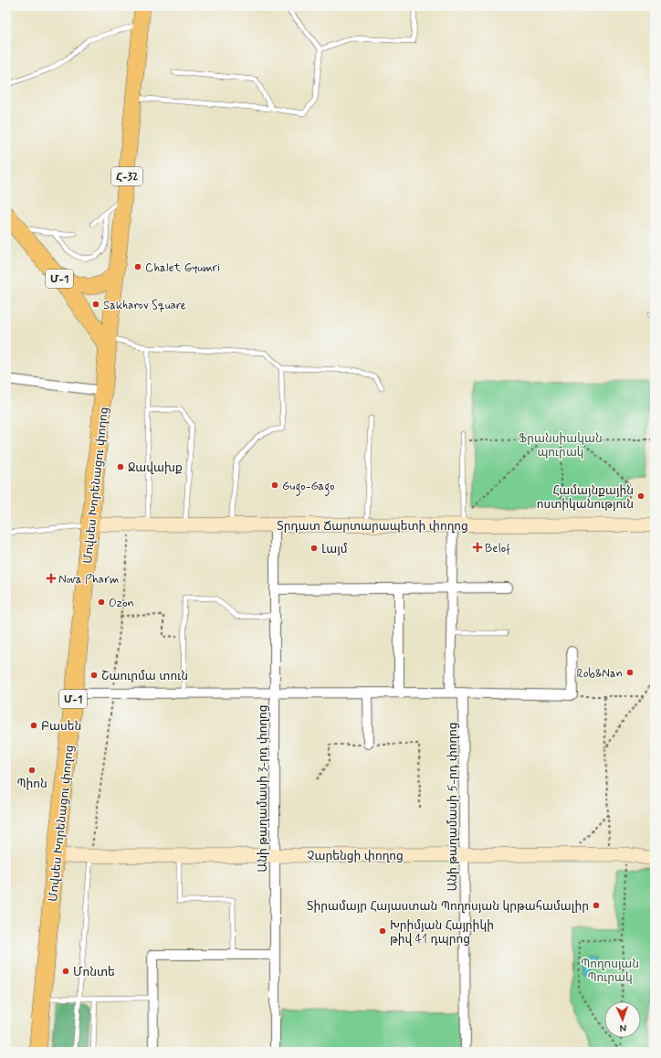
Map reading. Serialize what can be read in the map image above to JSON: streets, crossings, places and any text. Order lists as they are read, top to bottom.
{
  "streets": {
    "highway": ["Մ-1", "Մովսես Խորենացու փողոց"],
    "main road": ["Հ-32"],
    "street": [
      "Տրդատ Ճարտարապետի փողոց",
      "Անի թաղամասի 3-րդ փողոց",
      "Անի թաղամասի 5-րդ փողոց",
      "Չարենցի փողոց"
    ]
  },
  "crossings": [
    ["Մ-1", "Մովսես Խորենացու փողոց"],
    ["Մովսես Խորենացու փողոց", "Տրդատ Ճարտարապետի փողոց"],
    ["Մովսես Խորենացու փողոց", "Չարենցի փողոց"],
    ["Տրդատ Ճարտարապետի փողոց", "Անի թաղամասի 3-րդ փողոց"],
    ["Անի թաղամասի 3-րդ փողոց", "Չարենցի փողոց"],
    ["Անի թաղամասի 5-րդ փողոց", "Չարենցի փողոց"]
  ],
  "parks": ["Ֆրանսիական պուրակ", "Պողոսյան Պուրակ"],
  "places": {
    "other": [
      "Chalet Gyumri",
      "Sakharov Square",
      "Ջավախք",
      "Gugo-Gago",
      "Համայնքային ոստիկանություն",
      "Լայմ",
      "Ozon",
      "Rob&Nan",
      "Շաուրմա տուն",
      "Բասեն",
      "Պիոն",
      "Տիրամայր Հայաստան Պողոսյան կրթահամալիր",
      "Խրիմյան Հայրիկի թիվ 41 դպրոց",
      "Մոնտե"
    ],
    "health": ["Belof", "Nova Pharm"]
  },
  "north": "bottom"
}
